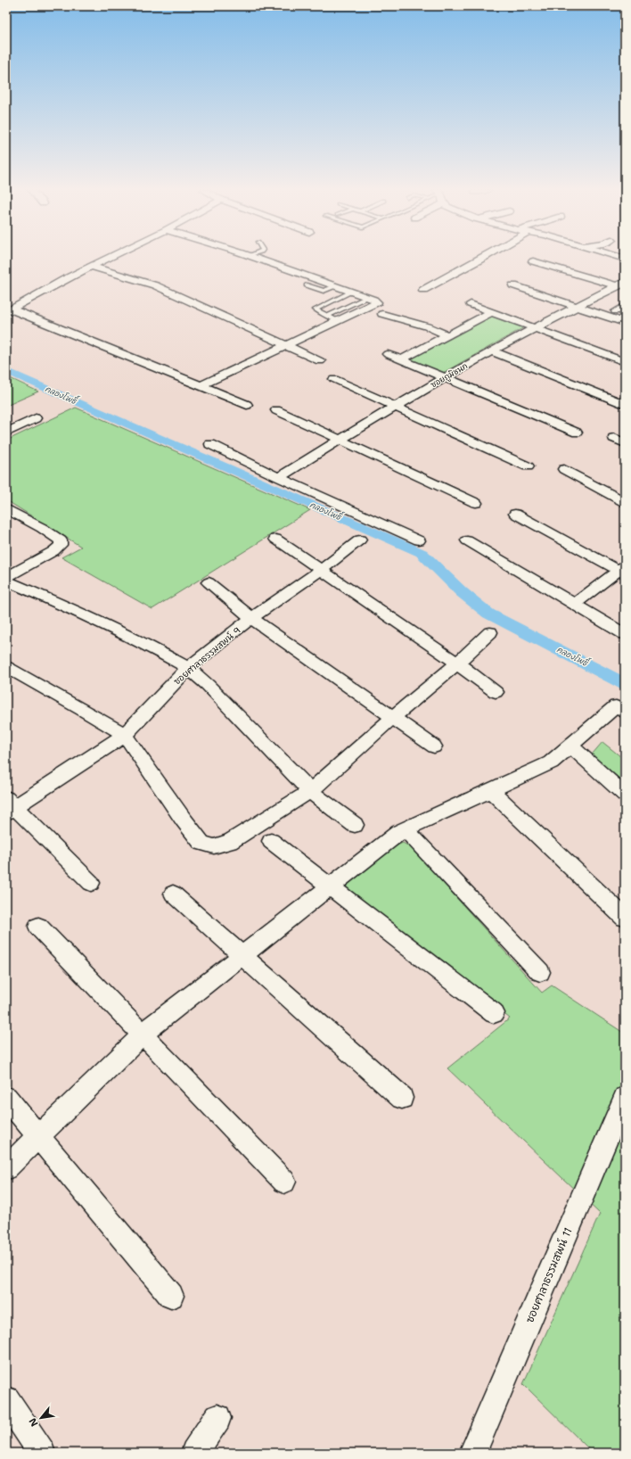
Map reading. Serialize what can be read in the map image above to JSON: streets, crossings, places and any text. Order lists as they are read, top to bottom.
{
  "streets": {
    "street": ["ซอยภูมิชนก", "ซอยศาลาธรรมสพน์ 9", "ซอยศาลาธรรมสพน์ 11"]
  },
  "water": ["คลองโพธิ์"],
  "north": "bottom left"
}
